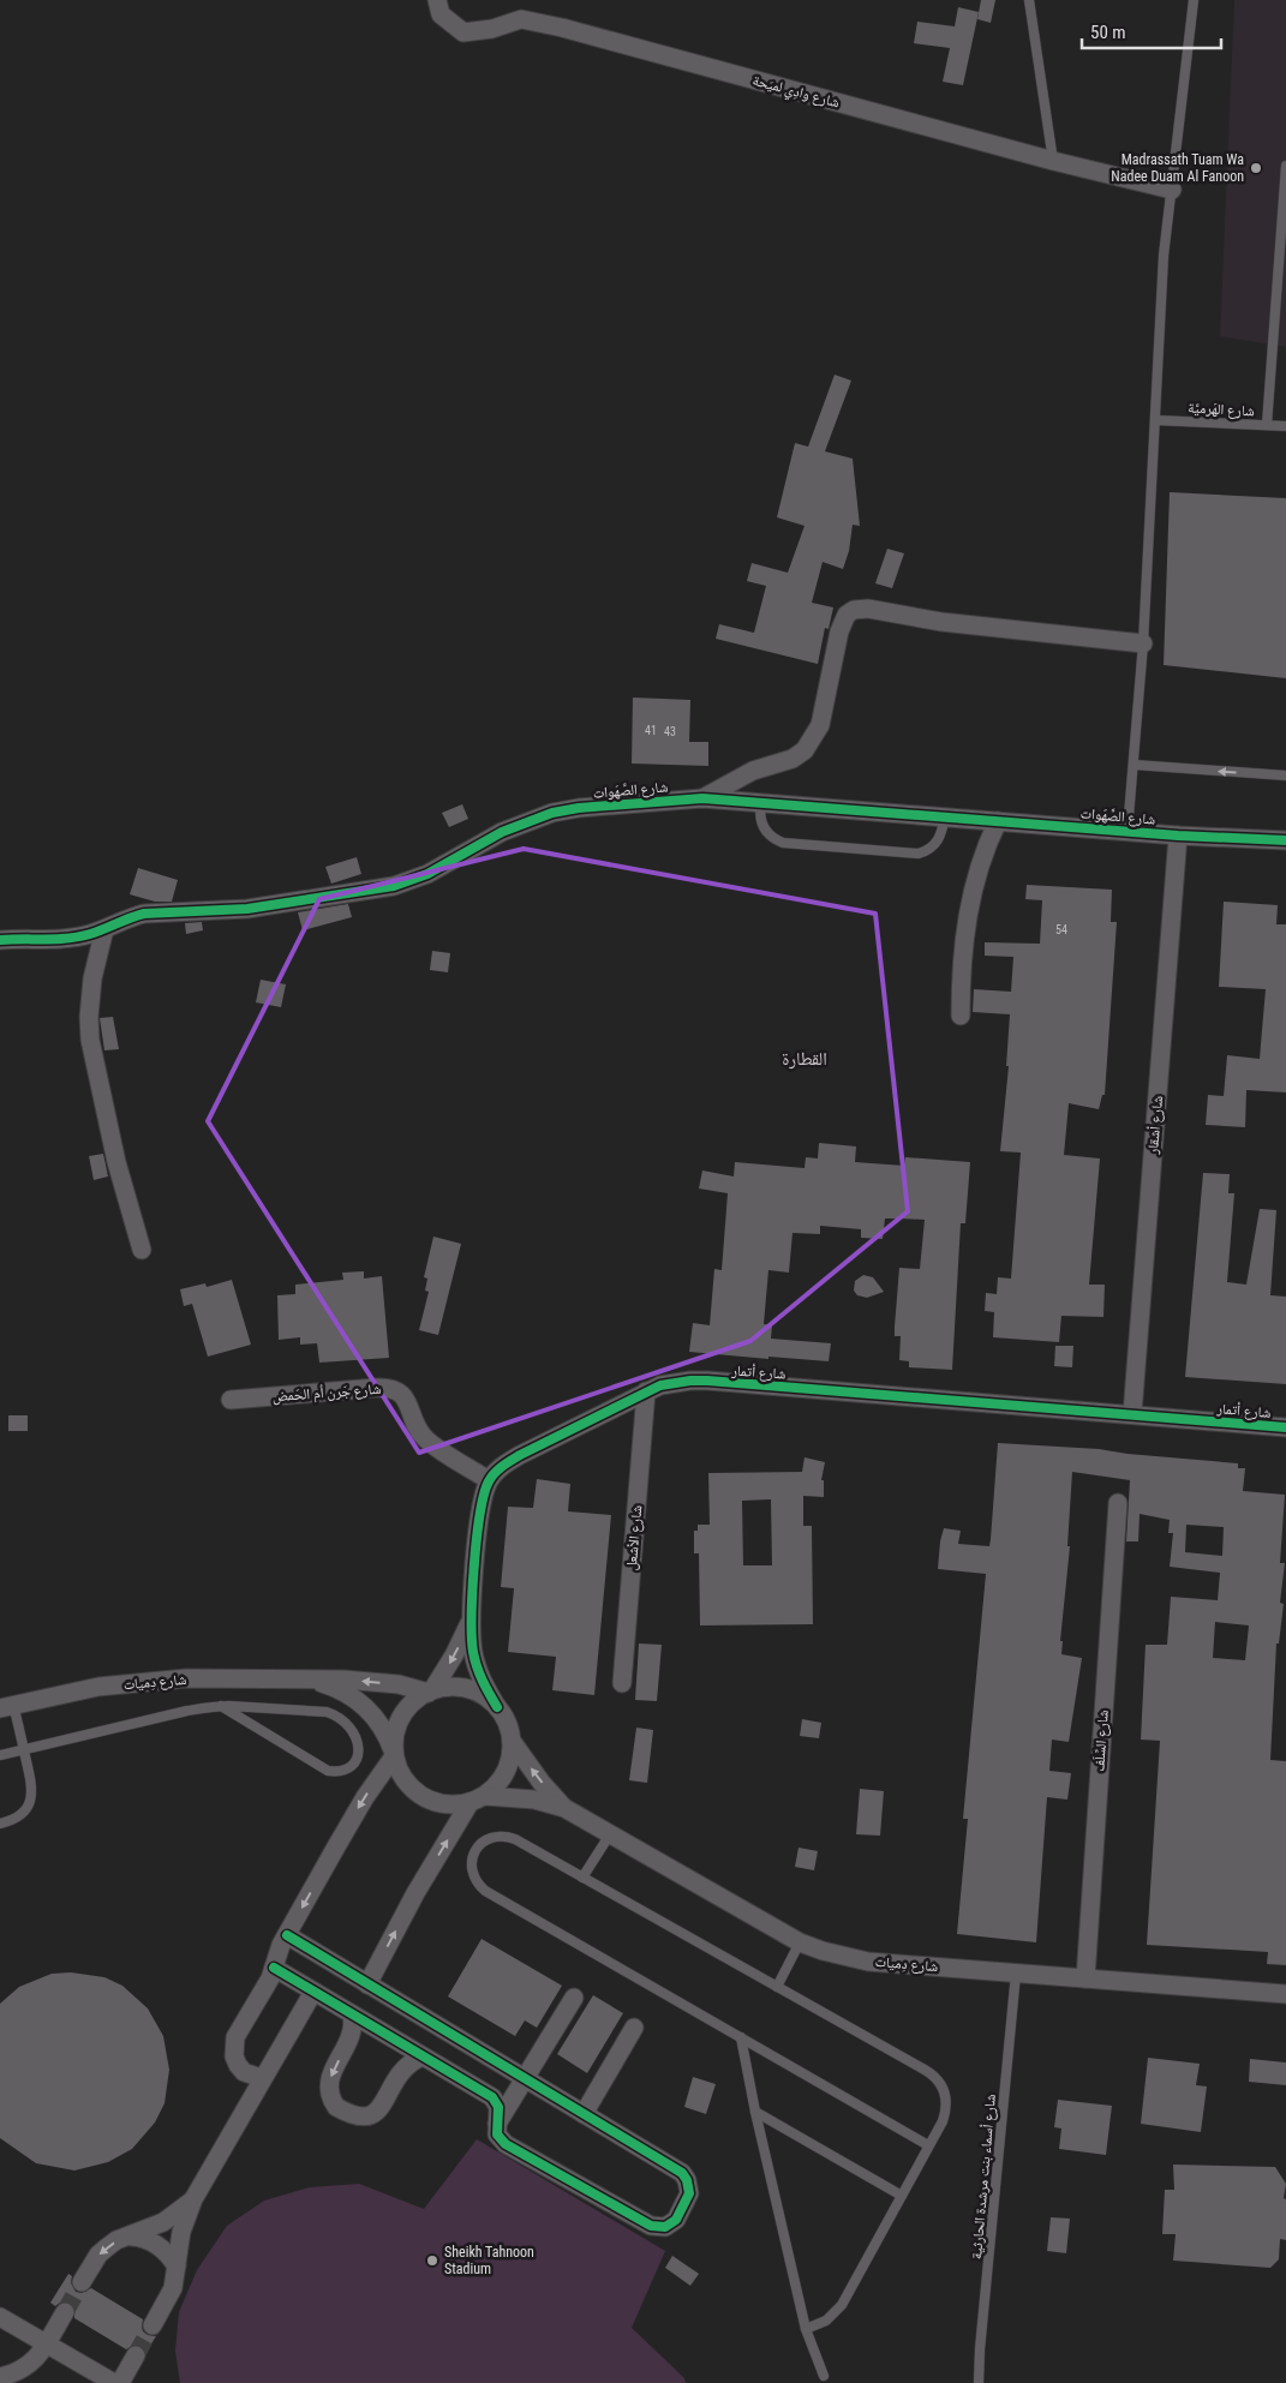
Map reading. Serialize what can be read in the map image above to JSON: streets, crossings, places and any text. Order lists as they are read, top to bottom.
{
  "streets": {
    "street": [
      "شارع وادِي لميَحة",
      "شارع الصَّهَوات",
      "شارع أشقار",
      "شارع أتمار",
      "شارع جَرن أم الحَمض",
      "شارع الأشعل",
      "شارع دِميات",
      "شارع السَّلَف"
    ],
    "lane": ["شارع الهَرميَّة", "شارع أسماء بنت مرشدة الحارثية"]
  },
  "crossings": [
    ["شارع الصَّهَوات", "شارع أشقار"],
    ["شارع أشقار", "شارع أتمار"],
    ["شارع أتمار", "شارع جَرن أم الحَمض"],
    ["شارع أتمار", "شارع الأشعل"],
    ["شارع دِميات", "شارع السَّلَف"],
    ["شارع دِميات", "شارع أسماء بنت مرشدة الحارثية"]
  ],
  "districts": ["القطارة"],
  "places": ["Madrassath Tuam Wa Nadee Duam Al Fanoon", "Sheikh Tahnoon Stadium"],
  "house_numbers": ["41", "43", "54"],
  "scale_bar": "50 m"
}
